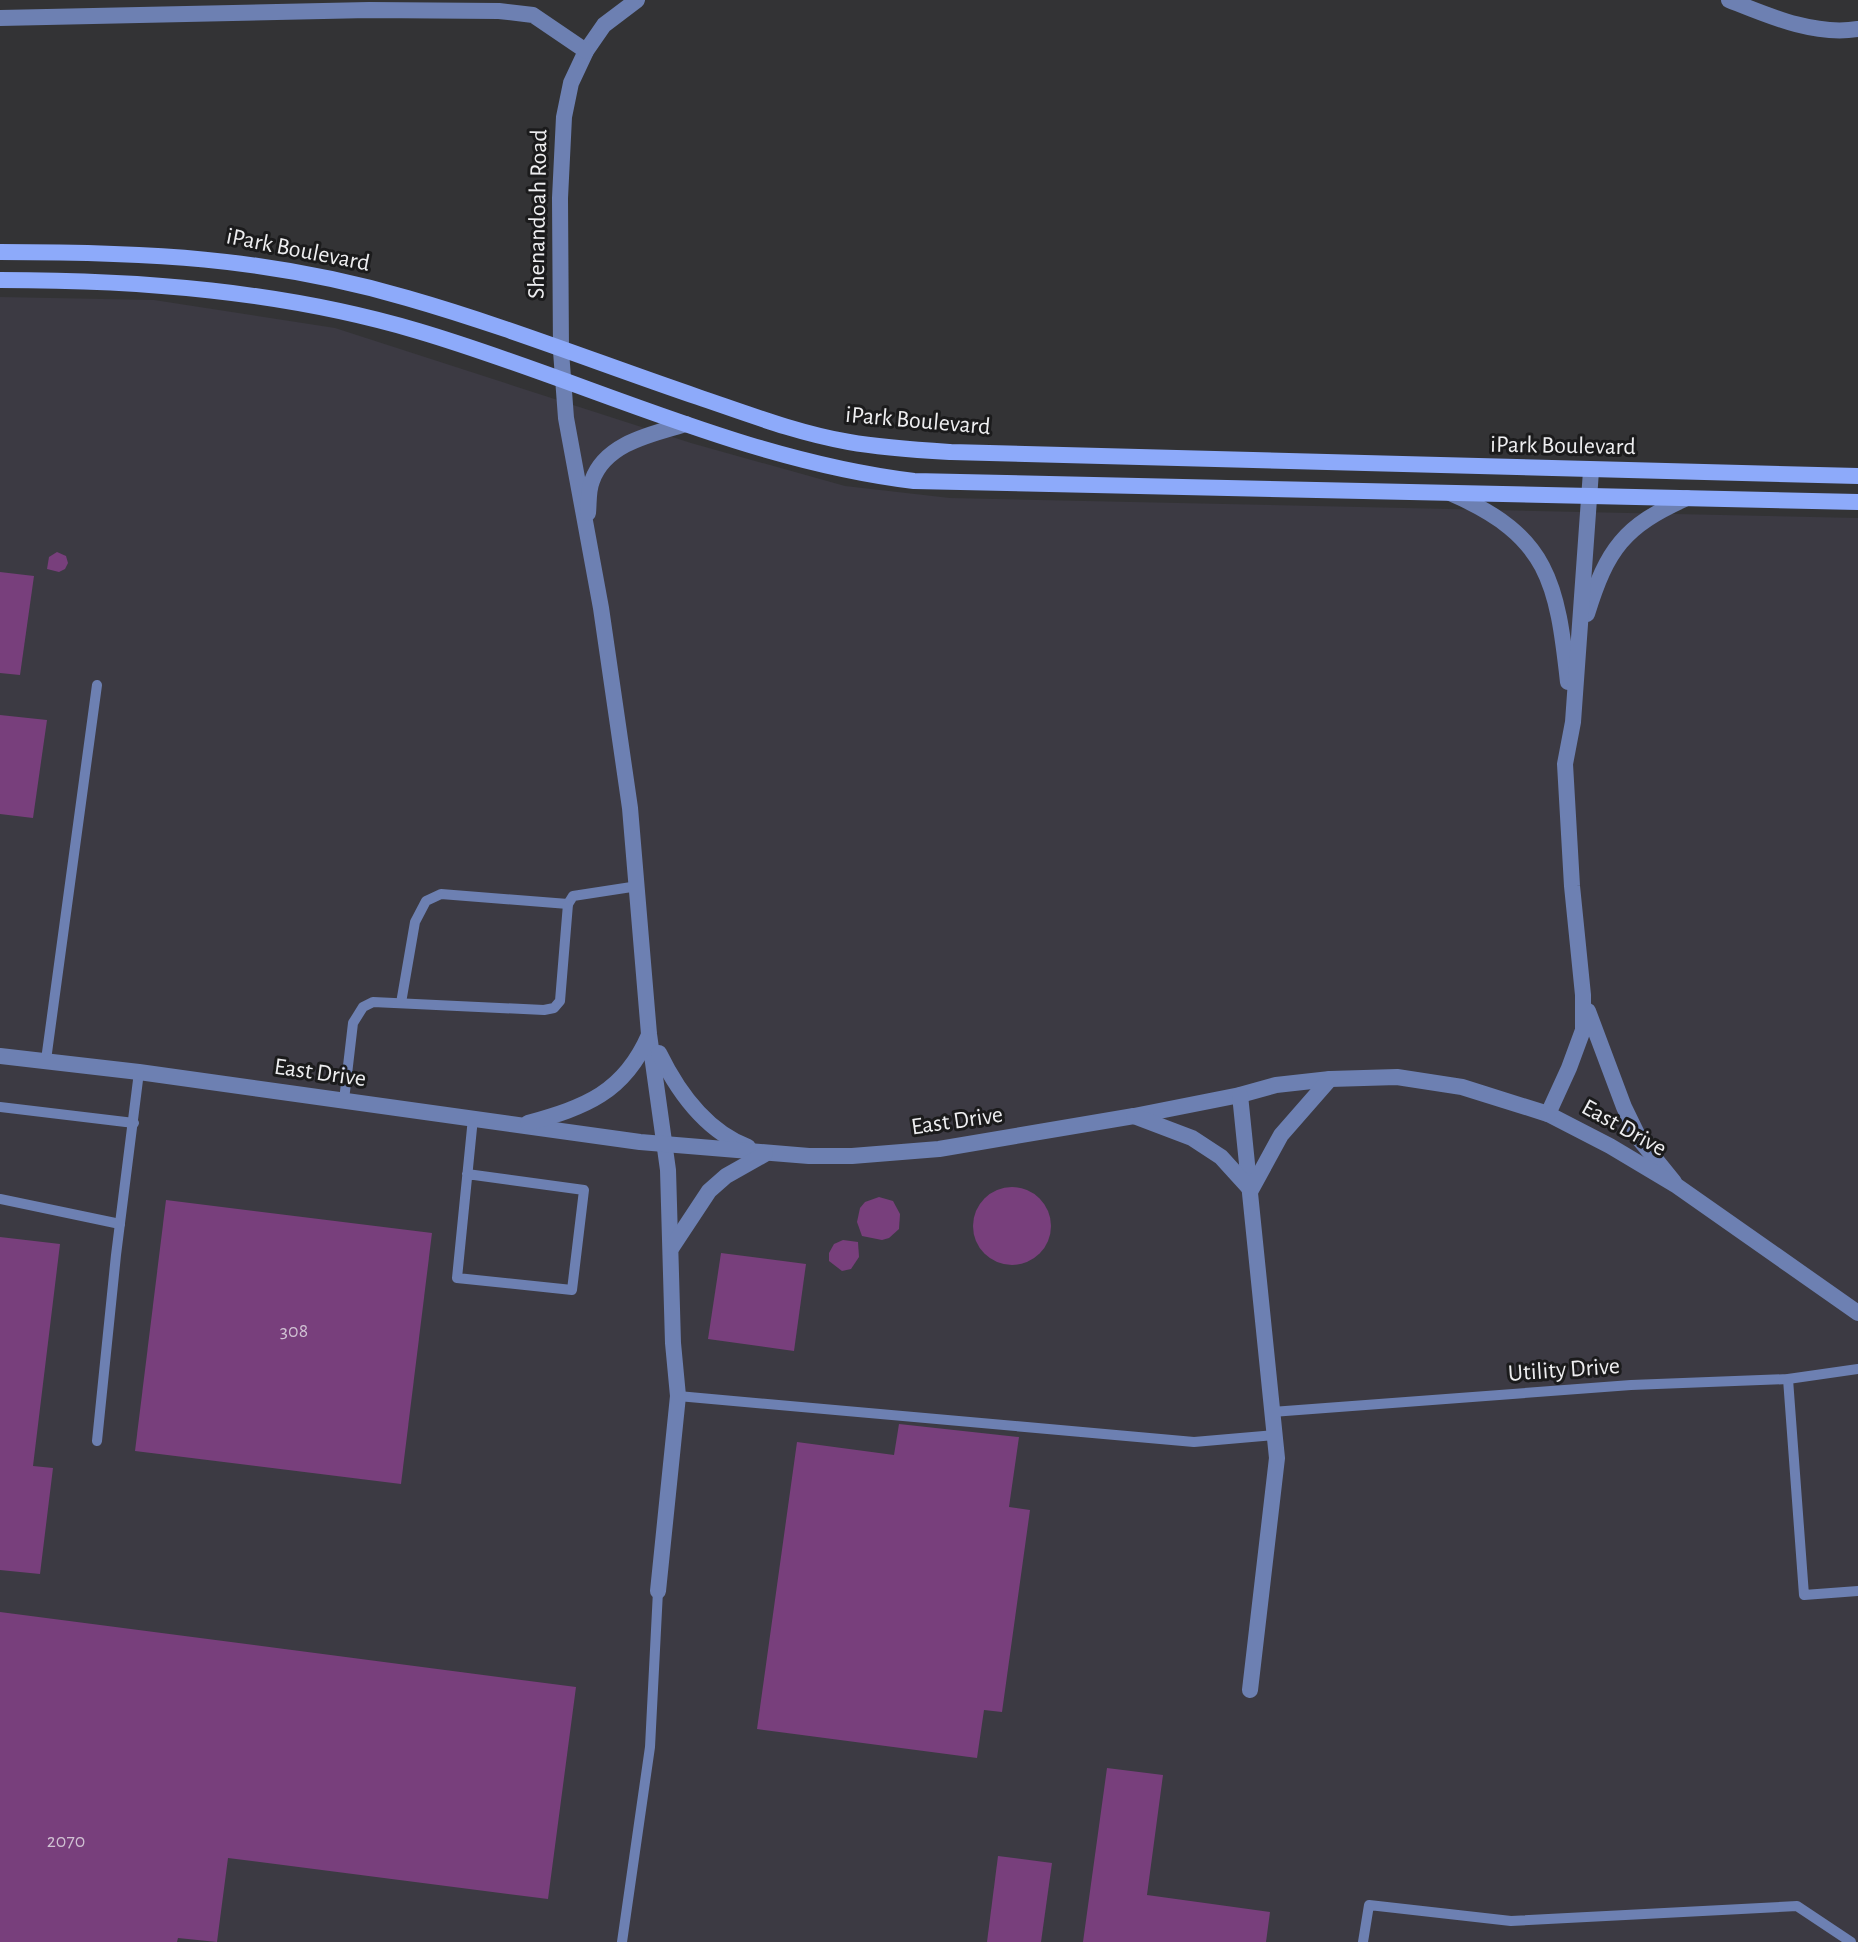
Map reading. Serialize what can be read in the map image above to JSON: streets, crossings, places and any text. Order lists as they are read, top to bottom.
{
  "streets": {
    "main road": ["iPark Boulevard"],
    "street": ["Shenandoah Road", "East Drive"],
    "lane": ["Utility Drive"]
  },
  "crossings": [
    ["Shenandoah Road", "iPark Boulevard"],
    ["Shenandoah Road", "East Drive"]
  ],
  "house_numbers": ["308", "2070"]
}
